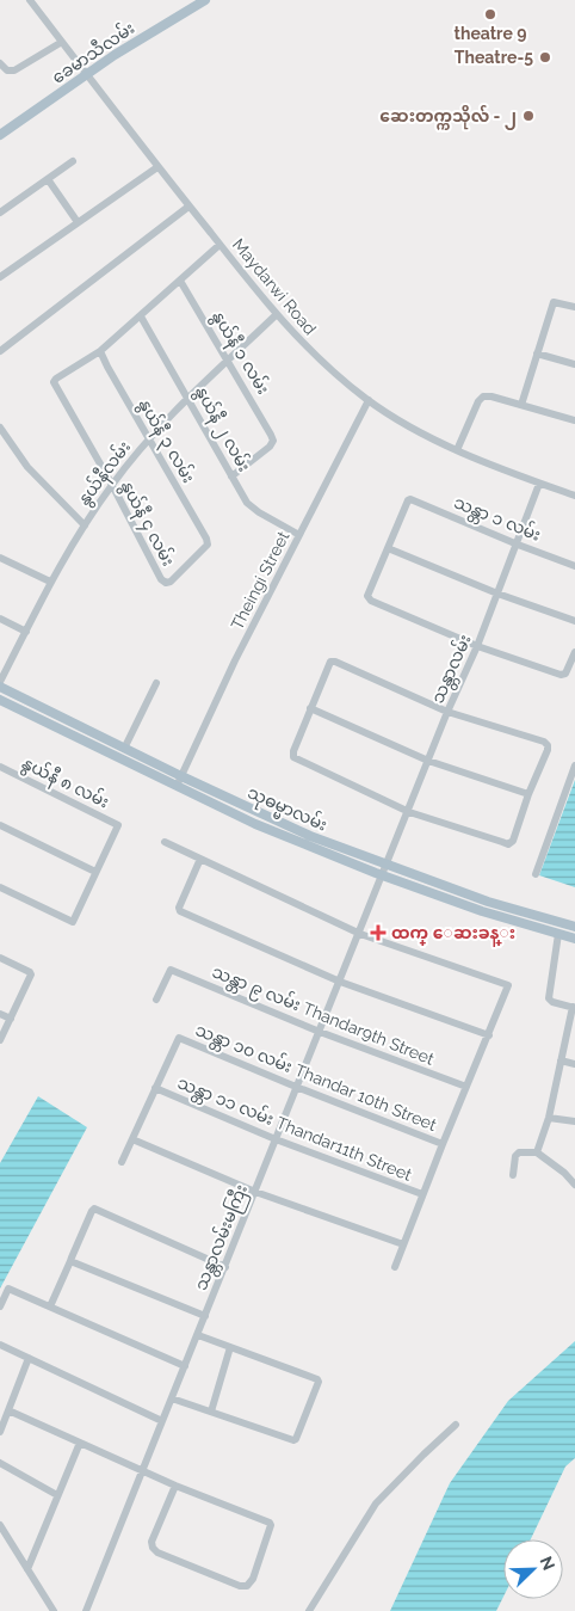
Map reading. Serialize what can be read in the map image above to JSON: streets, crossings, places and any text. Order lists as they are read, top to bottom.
{
  "streets": {
    "main road": ["ခေမာသီလမ်း", "သုဓမ္မာလမ်း"],
    "street": [
      "Maydarwi Road",
      "နွယ်နီ ၁ လမ်း",
      "နွယ်နီ ၂ လမ်း",
      "နွယ်နီ ၃ လမ်း",
      "နွယ်နီလမ်း",
      "သန္တာ ၁ လမ်း",
      "နွယ်နီ ၄ လမ်း",
      "Theingi Street",
      "သန္တာလမ်း",
      "နွယ်နီ ၈ လမ်း",
      "သန္တာ ၉ လမ်း Thandar9th Street",
      "သန္တာ ၁၀ လမ်း Thandar 10th Street",
      "သန္တာ ၁၁ လမ်း Thandar11th Street",
      "သန္တာလမ်းမကြီး"
    ]
  },
  "crossings": [
    ["ခေမာသီလမ်း", "Maydarwi Road"],
    ["Maydarwi Road", "နွယ်နီလမ်း"],
    ["Maydarwi Road", "Theingi Street"],
    ["Maydarwi Road", "သန္တာလမ်း"],
    ["နွယ်နီ ၁ လမ်း", "နွယ်နီ ၂ လမ်း"],
    ["နွယ်နီ ၁ လမ်း", "နွယ်နီလမ်း"],
    ["နွယ်နီ ၂ လမ်း", "နွယ်နီလမ်း"],
    ["နွယ်နီ ၂ လမ်း", "Theingi Street"],
    ["နွယ်နီ ၃ လမ်း", "နွယ်နီလမ်း"],
    ["နွယ်နီ ၃ လမ်း", "နွယ်နီ ၄ လမ်း"],
    ["နွယ်နီလမ်း", "နွယ်နီ ၄ လမ်း"],
    ["သန္တာ ၁ လမ်း", "သန္တာလမ်း"],
    ["Theingi Street", "သုဓမ္မာလမ်း"],
    ["သန္တာလမ်း", "သုဓမ္မာလမ်း"],
    ["သန္တာလမ်း", "သန္တာလမ်းမကြီး"],
    ["သုဓမ္မာလမ်း", "သန္တာလမ်းမကြီး"],
    ["သန္တာ ၉ လမ်း Thandar9th Street", "သန္တာလမ်းမကြီး"],
    ["သန္တာ ၁၀ လမ်း Thandar 10th Street", "သန္တာ ၁၁ လမ်း Thandar11th Street"],
    ["သန္တာ ၁၀ လမ်း Thandar 10th Street", "သန္တာလမ်းမကြီး"],
    ["သန္တာ ၁၁ လမ်း Thandar11th Street", "သန္တာလမ်းမကြီး"]
  ],
  "places": {
    "other": ["theatre 9", "Theatre-5", "ဆေးတက္ကသိုလ် - ၂"],
    "health": ["ထက္ ေဆးခန္း"]
  },
  "north": "top right"
}
